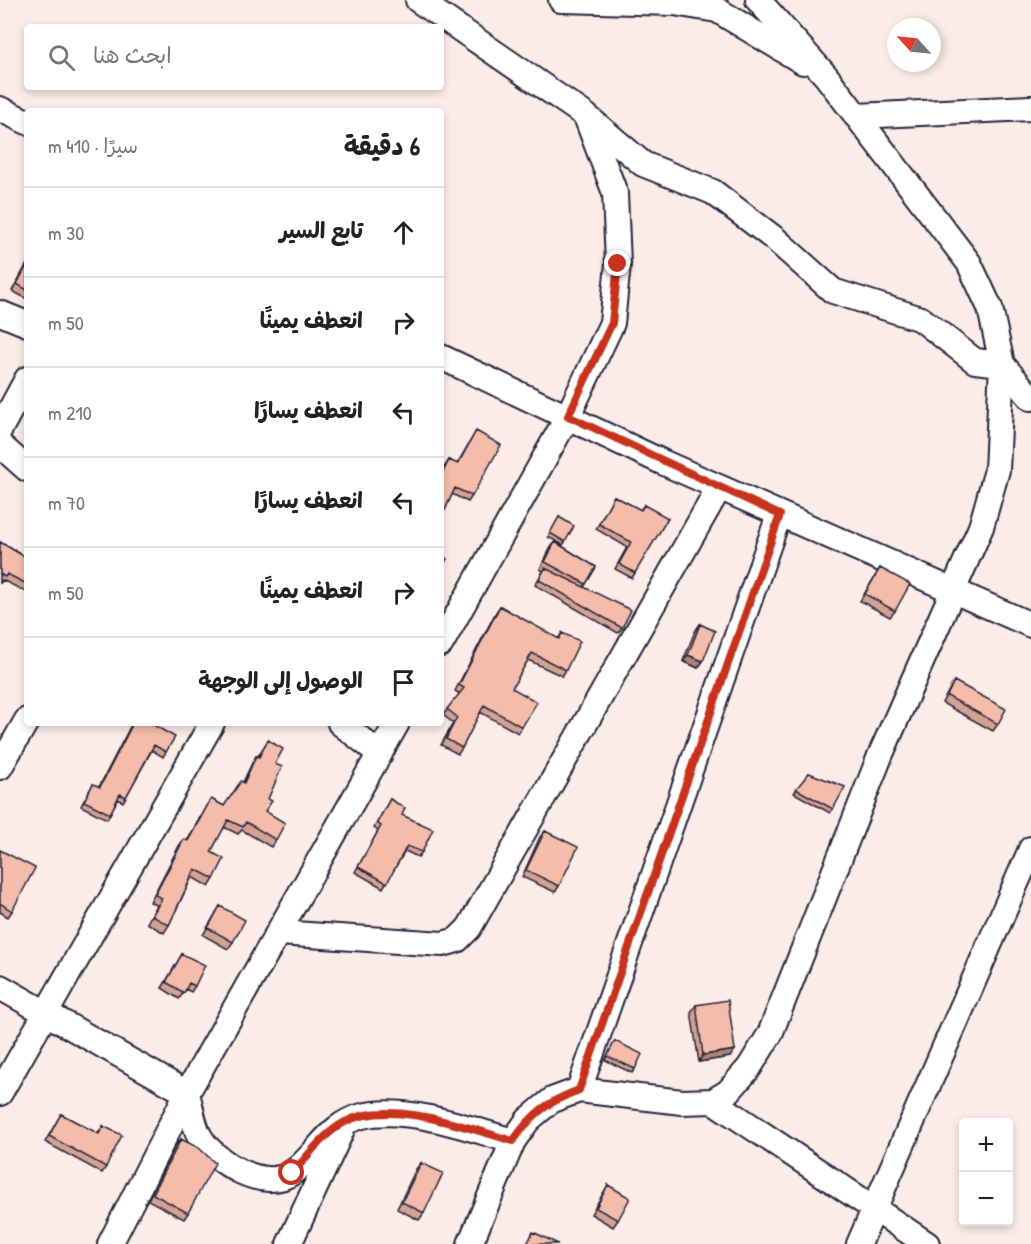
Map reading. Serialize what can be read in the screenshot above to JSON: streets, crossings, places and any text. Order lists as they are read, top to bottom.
{
  "north": "top left",
  "page": {
    "search": "ابحث هنا",
    "heading": ["6 دقيقة", "سيرًا · 410 m"],
    "list": [
      ["تابع السير", "30 m"],
      ["انعطف يمينًا", "50 m"],
      ["انعطف يسارًا", "210 m"],
      ["انعطف يسارًا", "70 m"],
      ["انعطف يمينًا", "50 m"],
      "الوصول إلى الوجهة"
    ],
    "map_buttons": ["+", "−"]
  }
}
